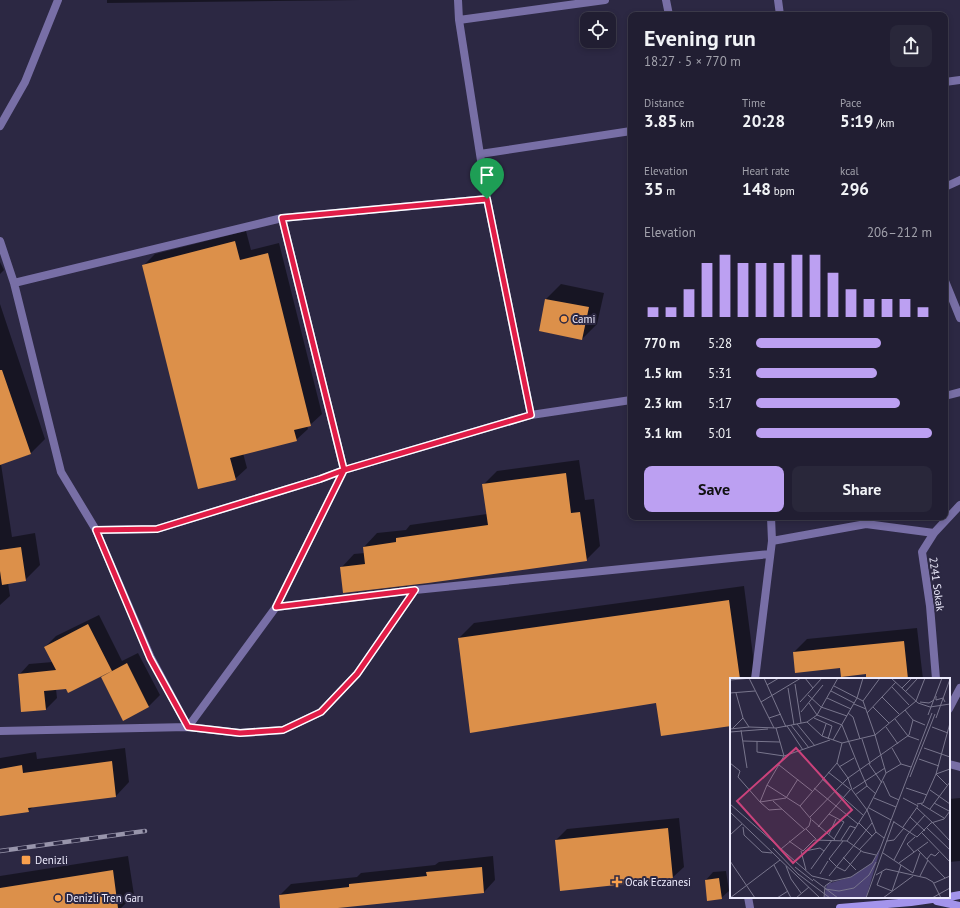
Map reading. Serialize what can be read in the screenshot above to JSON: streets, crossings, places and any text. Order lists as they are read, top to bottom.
{
  "streets": {
    "street": ["2241 Sokak"]
  },
  "places": {
    "other": ["Cami", "Denizli Tren Garı"],
    "transit": ["Denizli"],
    "health": ["Ocak Eczanesi"]
  },
  "page": {
    "heading": ["Evening run", "18:27 · 5 × 770 m"],
    "stats": [
      ["Distance", "3.85 km"],
      ["Time", "20:28"],
      ["Pace", "5:19 /km"],
      ["Elevation", "35 m"],
      ["Heart rate", "148 bpm"],
      ["kcal", "296"]
    ],
    "chart": ["Elevation", "206–212 m"],
    "list": [
      {
        "name": "770 m",
        "note": "5:28"
      },
      {
        "name": "1.5 km",
        "note": "5:31"
      },
      {
        "name": "2.3 km",
        "note": "5:17"
      },
      {
        "name": "3.1 km",
        "note": "5:01"
      }
    ],
    "buttons": ["Save", "Share"]
  }
}
